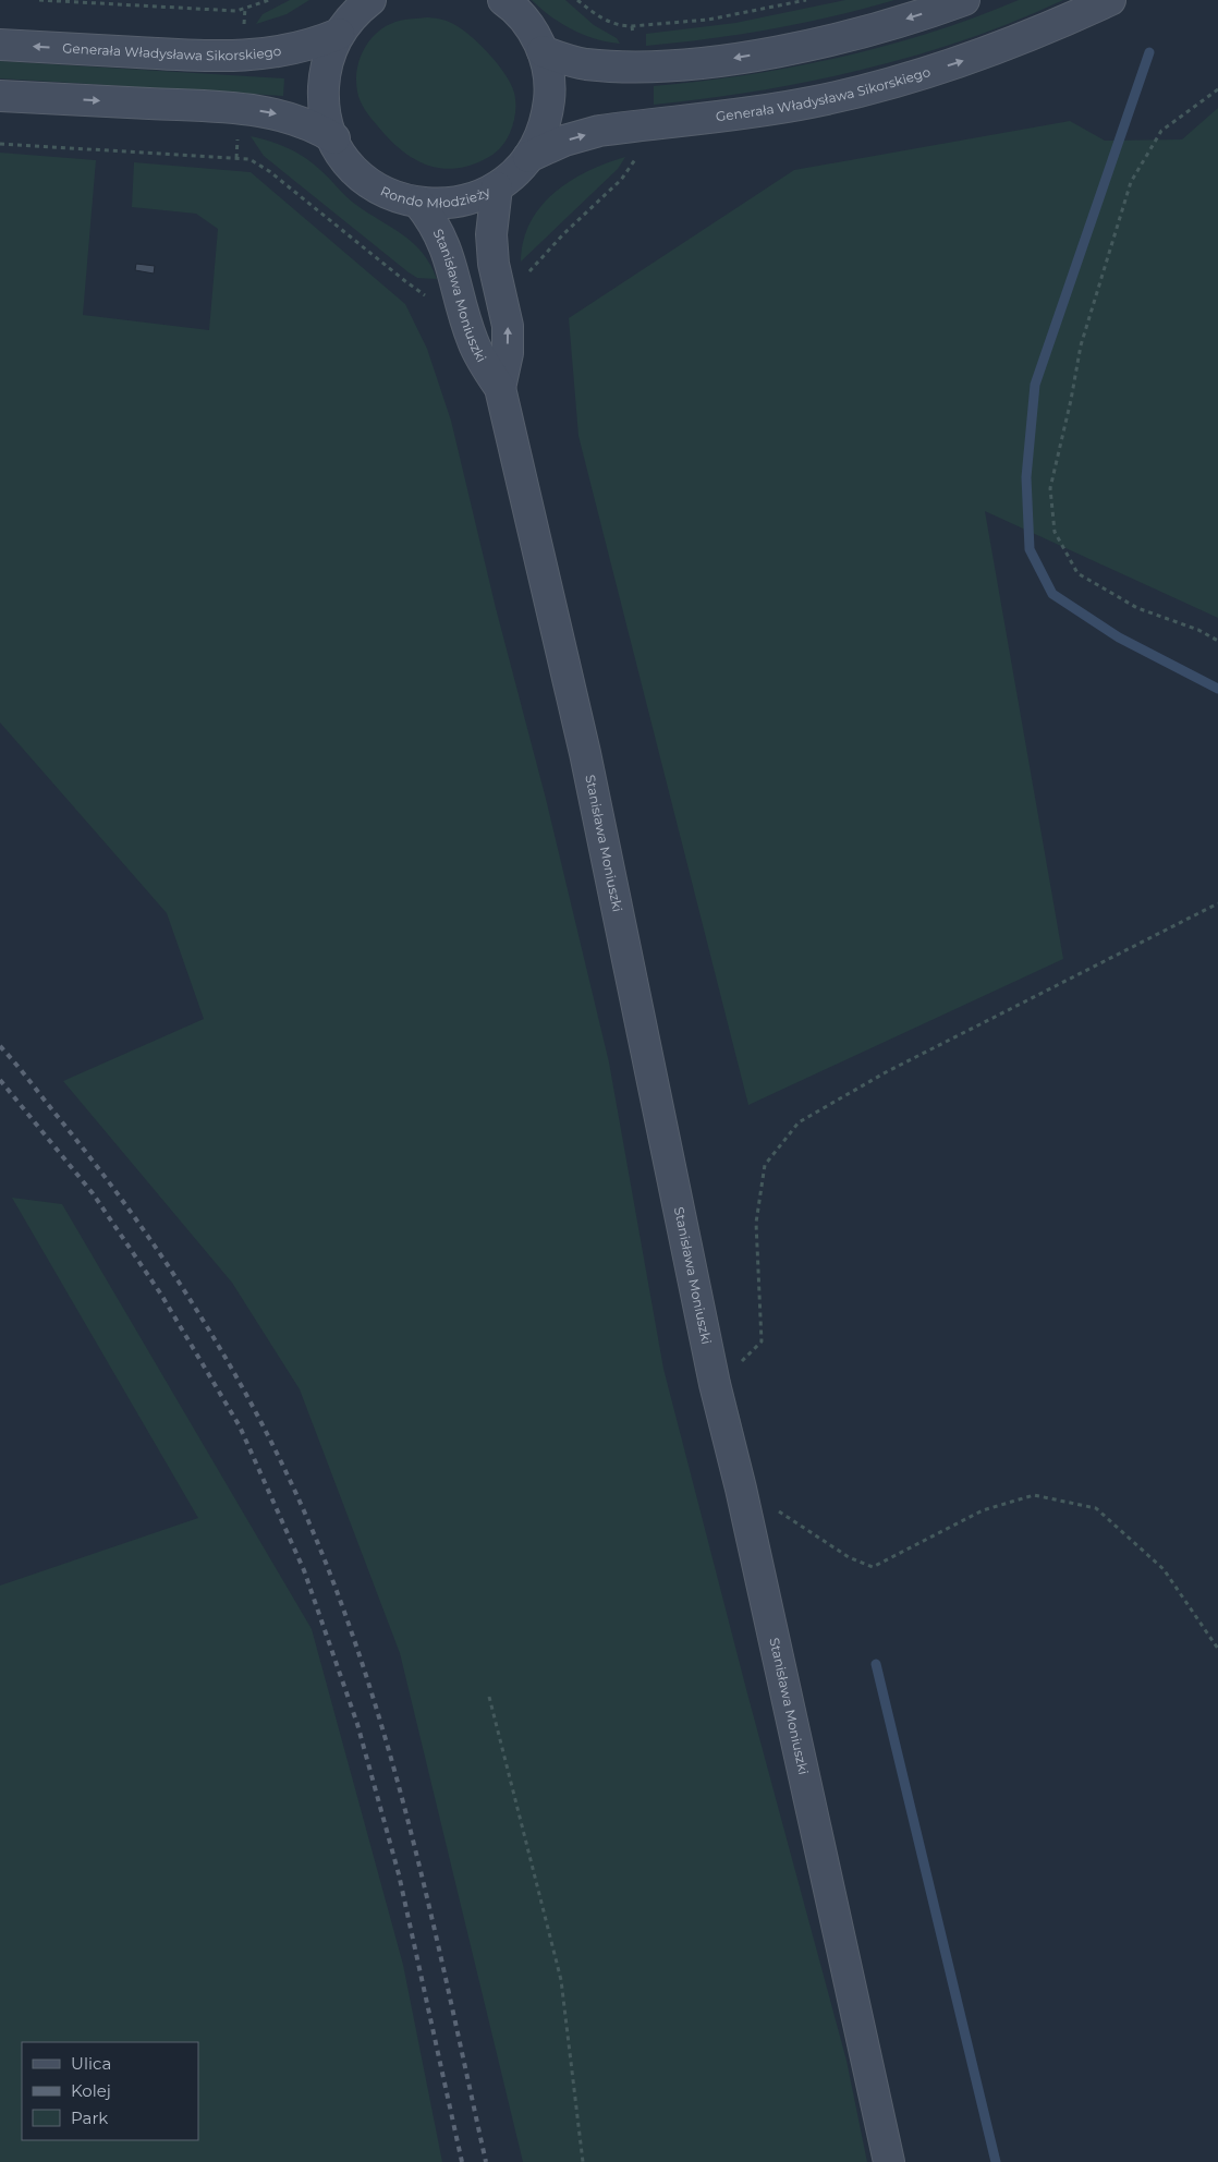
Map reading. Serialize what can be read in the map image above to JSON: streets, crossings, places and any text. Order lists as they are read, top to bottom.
{
  "streets": {
    "main road": ["Generała Władysława Sikorskiego", "Rondo Młodzieży", "Stanisława Moniuszki"]
  },
  "crossings": [
    ["Generała Władysława Sikorskiego", "Rondo Młodzieży"],
    ["Rondo Młodzieży", "Stanisława Moniuszki"]
  ],
  "legend": ["Ulica", "Kolej", "Park"]
}
